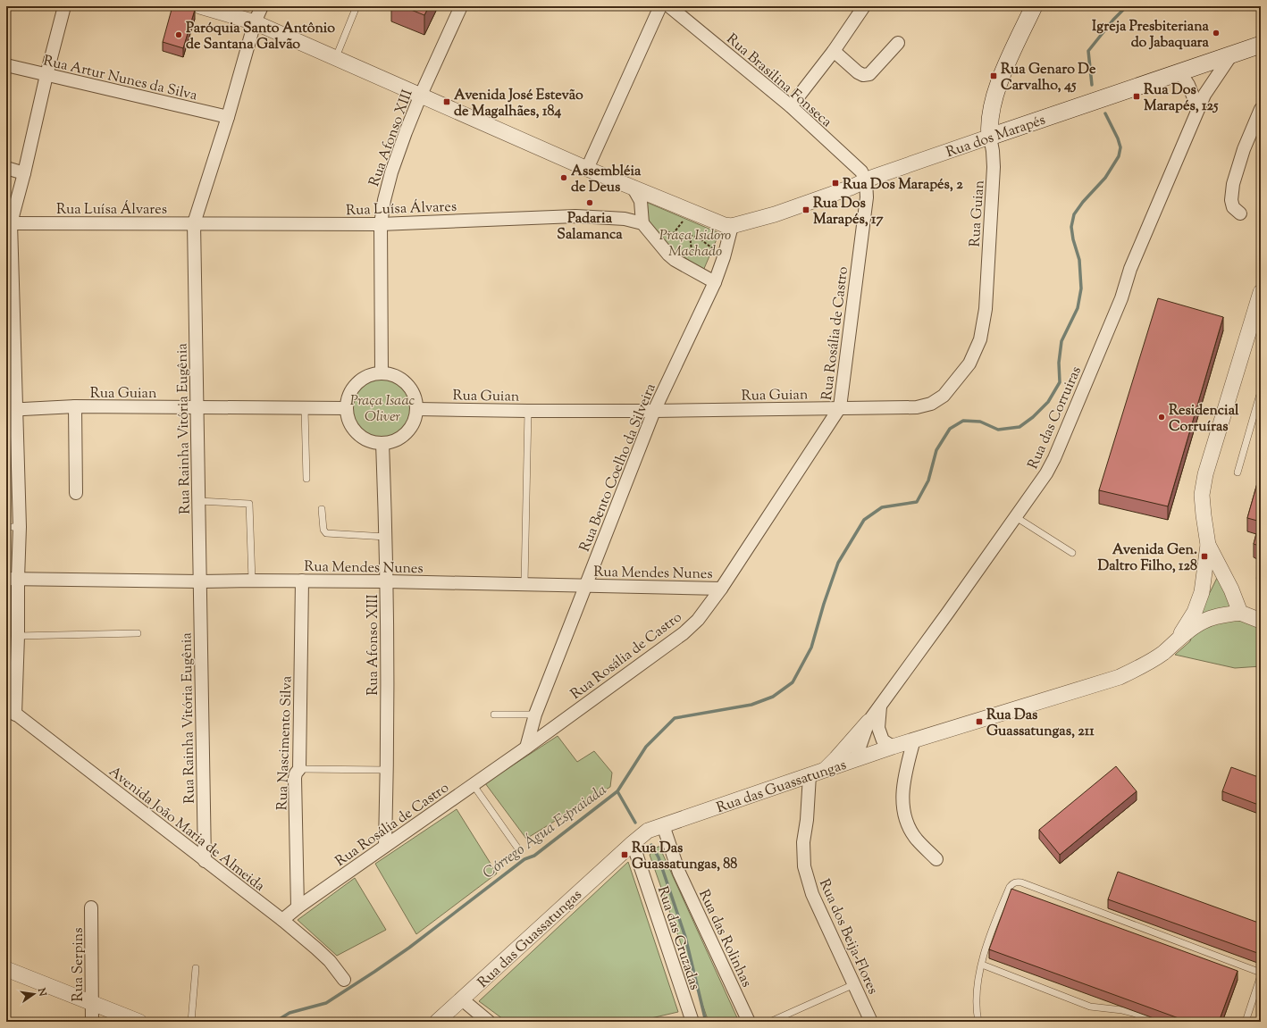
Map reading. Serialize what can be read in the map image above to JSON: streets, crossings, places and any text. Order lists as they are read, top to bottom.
{
  "streets": {
    "main road": ["Rua dos Marapés"],
    "street": [
      "Rua Artur Nunes da Silva",
      "Rua Brasilina Fonseca",
      "Rua Afonso XIII",
      "Rua Luísa Álvares",
      "Rua Guian",
      "Rua Rosália de Castro",
      "Rua das Corruiras",
      "Rua Rainha Vitória Eugênia",
      "Rua Bento Coelho da Silveira",
      "Rua Mendes Nunes",
      "Rua Nascimento Silva",
      "Rua das Guassatungas",
      "Avenida João Maria de Almeida",
      "Rua dos Beija-Flores",
      "Rua das Cruzadas",
      "Rua das Rolinhas",
      "Rua Serpins"
    ]
  },
  "crossings": [
    ["Rua Artur Nunes da Silva", "Rua Rainha Vitória Eugênia"],
    ["Rua Brasilina Fonseca", "Rua dos Marapés"],
    ["Rua Brasilina Fonseca", "Rua Rosália de Castro"],
    ["Rua dos Marapés", "Rua Guian"],
    ["Rua dos Marapés", "Rua Rosália de Castro"],
    ["Rua dos Marapés", "Rua das Corruiras"],
    ["Rua Afonso XIII", "Rua Luísa Álvares"],
    ["Rua Afonso XIII", "Rua Guian"],
    ["Rua Afonso XIII", "Rua Rosália de Castro"],
    ["Rua Afonso XIII", "Rua Mendes Nunes"],
    ["Rua Luísa Álvares", "Rua Rainha Vitória Eugênia"],
    ["Rua Guian", "Rua Rosália de Castro"],
    ["Rua Guian", "Rua Rainha Vitória Eugênia"],
    ["Rua Guian", "Rua Bento Coelho da Silveira"],
    ["Rua Rosália de Castro", "Rua Bento Coelho da Silveira"],
    ["Rua Rosália de Castro", "Rua Mendes Nunes"],
    ["Rua Rosália de Castro", "Rua Nascimento Silva"],
    ["Rua Rosália de Castro", "Avenida João Maria de Almeida"],
    ["Rua das Corruiras", "Rua das Guassatungas"],
    ["Rua Rainha Vitória Eugênia", "Rua Mendes Nunes"],
    ["Rua Rainha Vitória Eugênia", "Avenida João Maria de Almeida"],
    ["Rua Bento Coelho da Silveira", "Rua Mendes Nunes"],
    ["Rua Mendes Nunes", "Rua Nascimento Silva"],
    ["Rua das Guassatungas", "Rua dos Beija-Flores"],
    ["Rua das Guassatungas", "Rua das Cruzadas"],
    ["Rua das Guassatungas", "Rua das Rolinhas"]
  ],
  "water": ["Córrego Água Espraiada"],
  "parks": ["Praça Isidoro Machado", "Praça Isaac Oliver"],
  "places": {
    "other": [
      "Igreja Presbiteriana do Jabaquara",
      "Paróquia Santo Antônio de Santana Galvão",
      "Assembléia de Deus",
      "Padaria Salamanca",
      "Residencial Corruíras"
    ],
    "transit": [
      "Rua Genaro De Carvalho, 45",
      "Rua Dos Marapés, 125",
      "Avenida José Estevão de Magalhães, 184",
      "Rua Dos Marapés, 2",
      "Rua Dos Marapés, 17",
      "Avenida Gen. Daltro Filho, 128",
      "Rua Das Guassatungas, 211",
      "Rua Das Guassatungas, 88"
    ]
  },
  "north": "right"
}
